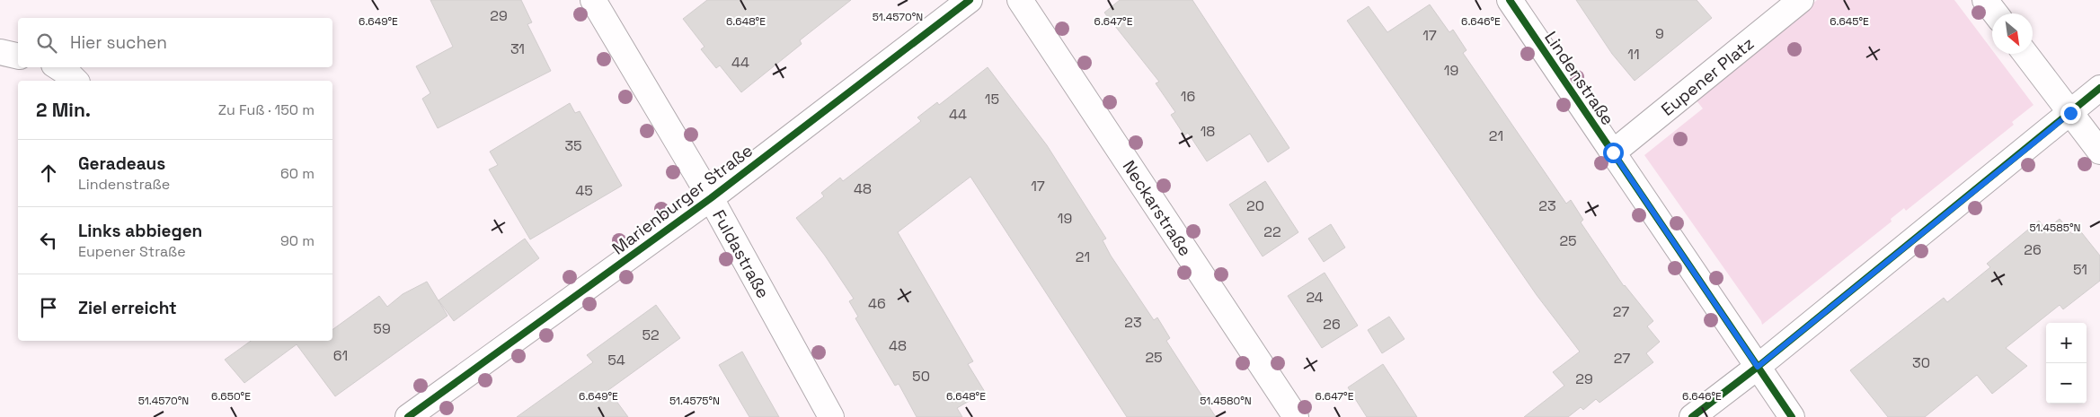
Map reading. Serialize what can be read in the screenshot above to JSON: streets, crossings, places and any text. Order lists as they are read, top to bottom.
{
  "streets": {
    "street": [
      "Eupener Platz",
      "Lindenstraße",
      "Marienburger Straße",
      "Neckarstraße",
      "Fuldastraße"
    ]
  },
  "crossings": [
    ["Eupener Platz", "Lindenstraße"],
    ["Marienburger Straße", "Fuldastraße"]
  ],
  "house_numbers": [
    "29",
    "9",
    "17",
    "31",
    "11",
    "44",
    "19",
    "16",
    "15",
    "44",
    "18",
    "21",
    "35",
    "17",
    "48",
    "45",
    "20",
    "23",
    "19",
    "22",
    "25",
    "26",
    "21",
    "51",
    "24",
    "46",
    "27",
    "23",
    "26",
    "59",
    "52",
    "48",
    "61",
    "25",
    "27",
    "54",
    "30",
    "50",
    "29"
  ],
  "north": "bottom right",
  "page": {
    "search": "Hier suchen",
    "heading": ["2 Min.", "Zu Fuß · 150 m"],
    "list": [
      ["Geradeaus", "Lindenstraße", "60 m"],
      ["Links abbiegen", "Eupener Straße", "90 m"],
      "Ziel erreicht"
    ],
    "map_buttons": ["+", "−"]
  },
  "coordinates": [
    "51.4570°N",
    "6.649°E",
    "6.648°E",
    "6.647°E",
    "6.646°E",
    "6.645°E",
    "51.4585°N",
    "6.650°E",
    "51.4575°N",
    "51.4580°N"
  ]
}
